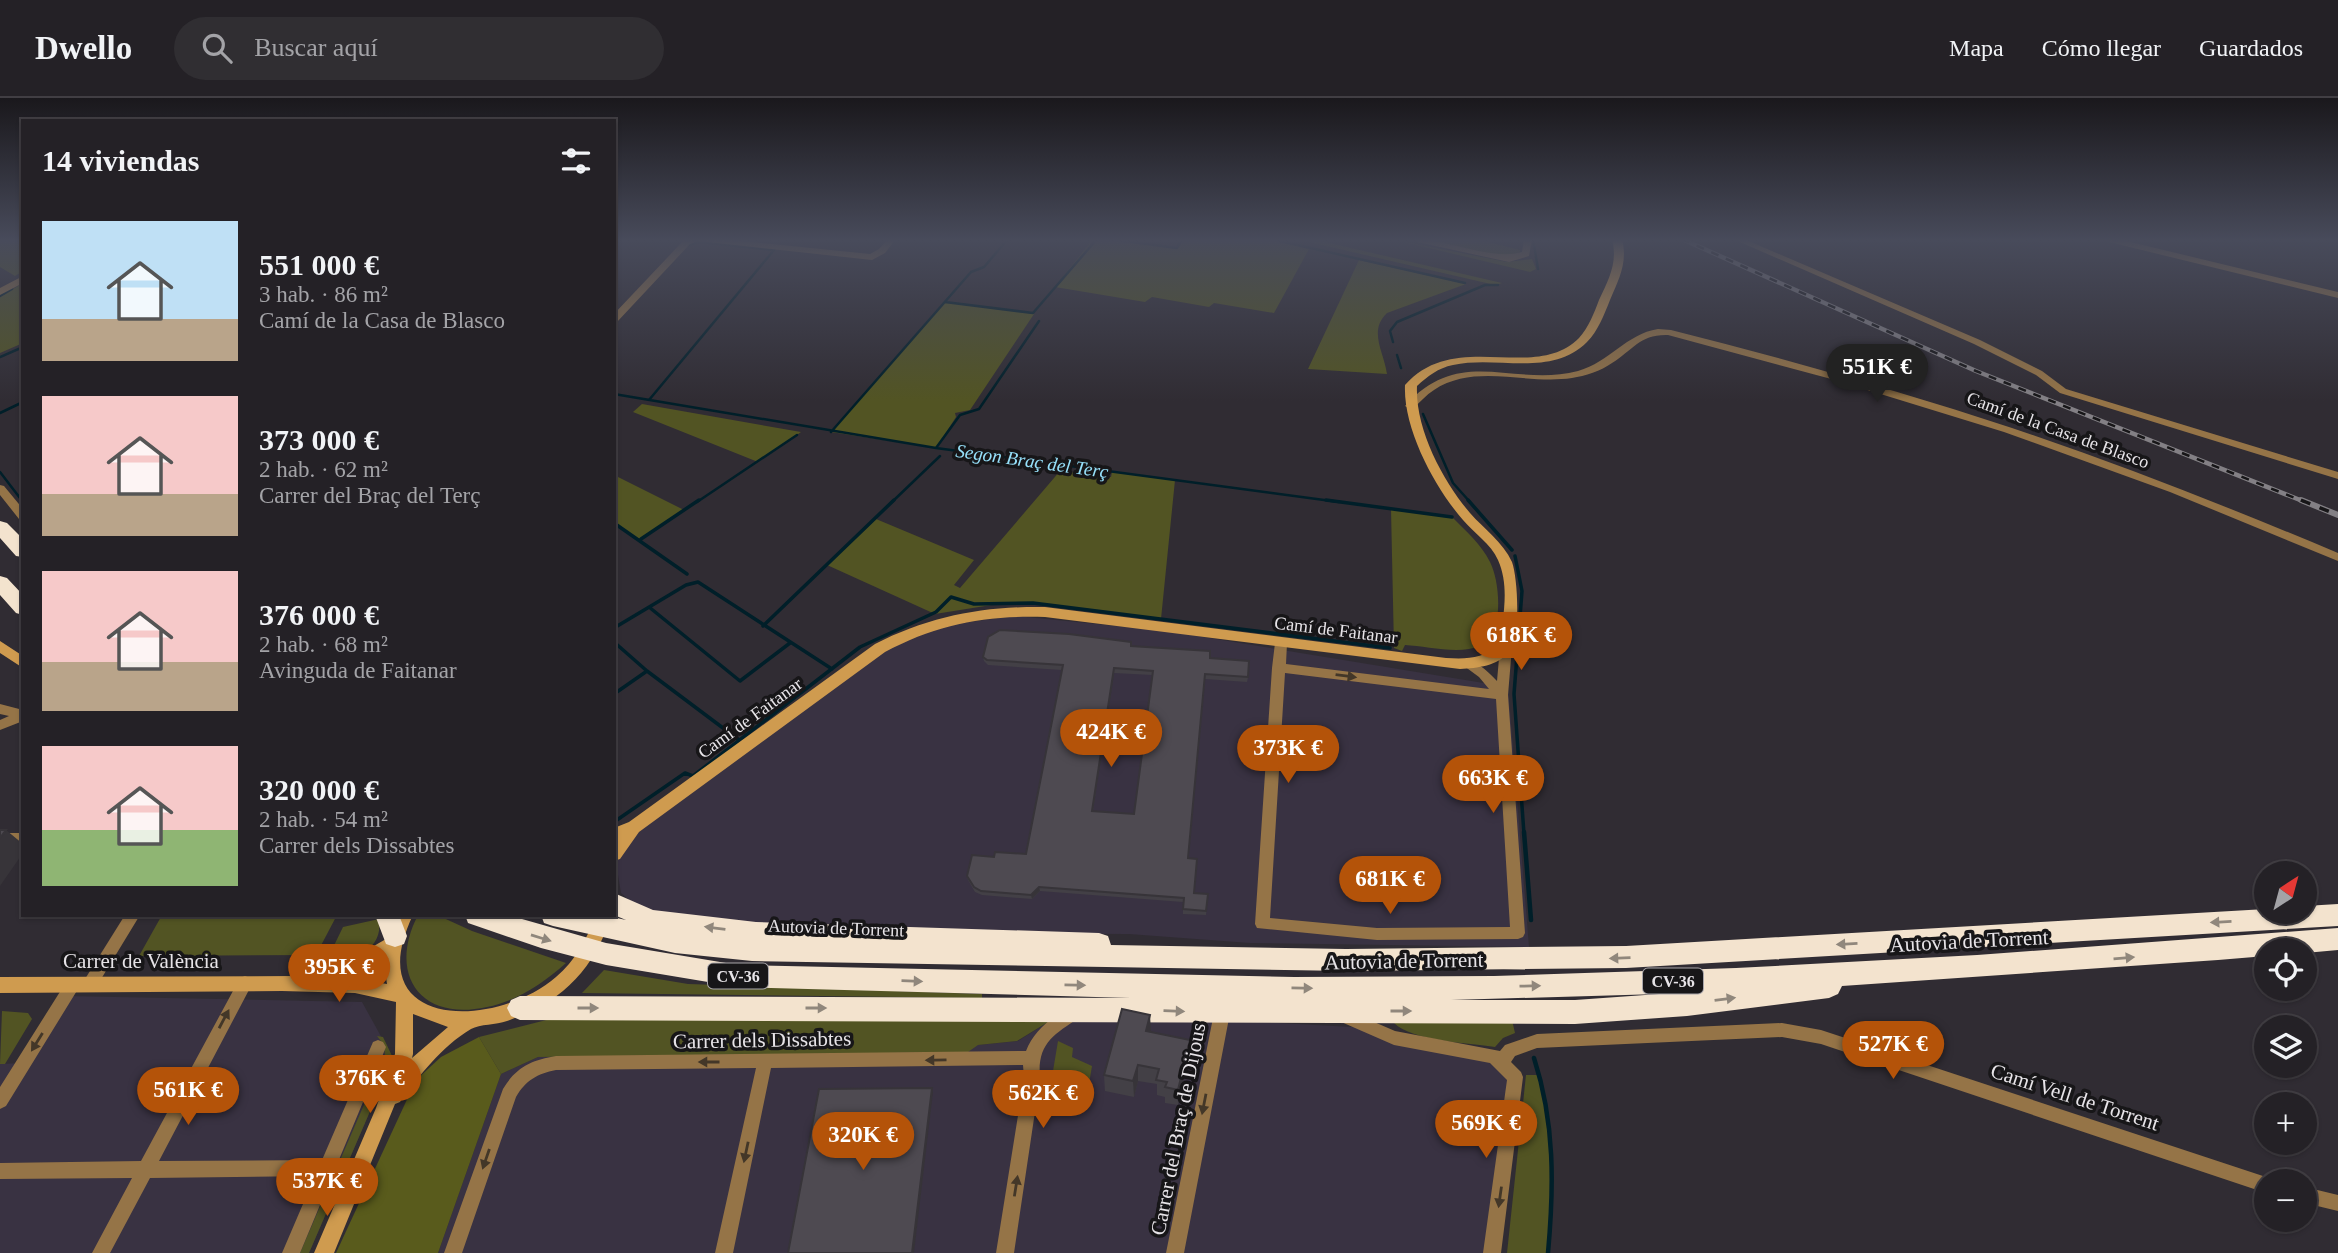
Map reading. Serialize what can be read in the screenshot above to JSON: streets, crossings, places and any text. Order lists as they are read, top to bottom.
{
  "streets": {
    "highway": ["Autovia de Torrent", "CV-36"],
    "street": [
      "Camí de la Casa de Blasco",
      "Camí de Faitanar",
      "Carrer de València",
      "Carrer dels Dissabtes",
      "Camí Vell de Torrent",
      "Carrer del Braç de Dijous"
    ]
  },
  "one_way": ["Carrer dels Dissabtes", "Carrer del Braç de Dijous"],
  "water": ["Segon Braç del Terç"],
  "north": "top right",
  "page": {
    "header": "Dwello",
    "search": "Buscar aquí",
    "nav": ["Mapa", "Cómo llegar", "Guardados"],
    "heading": "14 viviendas",
    "list": [
      {
        "name": "551 000 €",
        "note": "3 hab. · 86 m² · Camí de la Casa de Blasco"
      },
      {
        "name": "373 000 €",
        "note": "2 hab. · 62 m² · Carrer del Braç del Terç"
      },
      {
        "name": "376 000 €",
        "note": "2 hab. · 68 m² · Avinguda de Faitanar"
      },
      {
        "name": "320 000 €",
        "note": "2 hab. · 54 m² · Carrer dels Dissabtes"
      }
    ],
    "price": [
      "551K €",
      "618K €",
      "424K €",
      "373K €",
      "663K €",
      "681K €",
      "395K €",
      "527K €",
      "376K €",
      "561K €",
      "562K €",
      "569K €",
      "320K €",
      "537K €"
    ],
    "map_buttons": ["+", "−"]
  }
}
